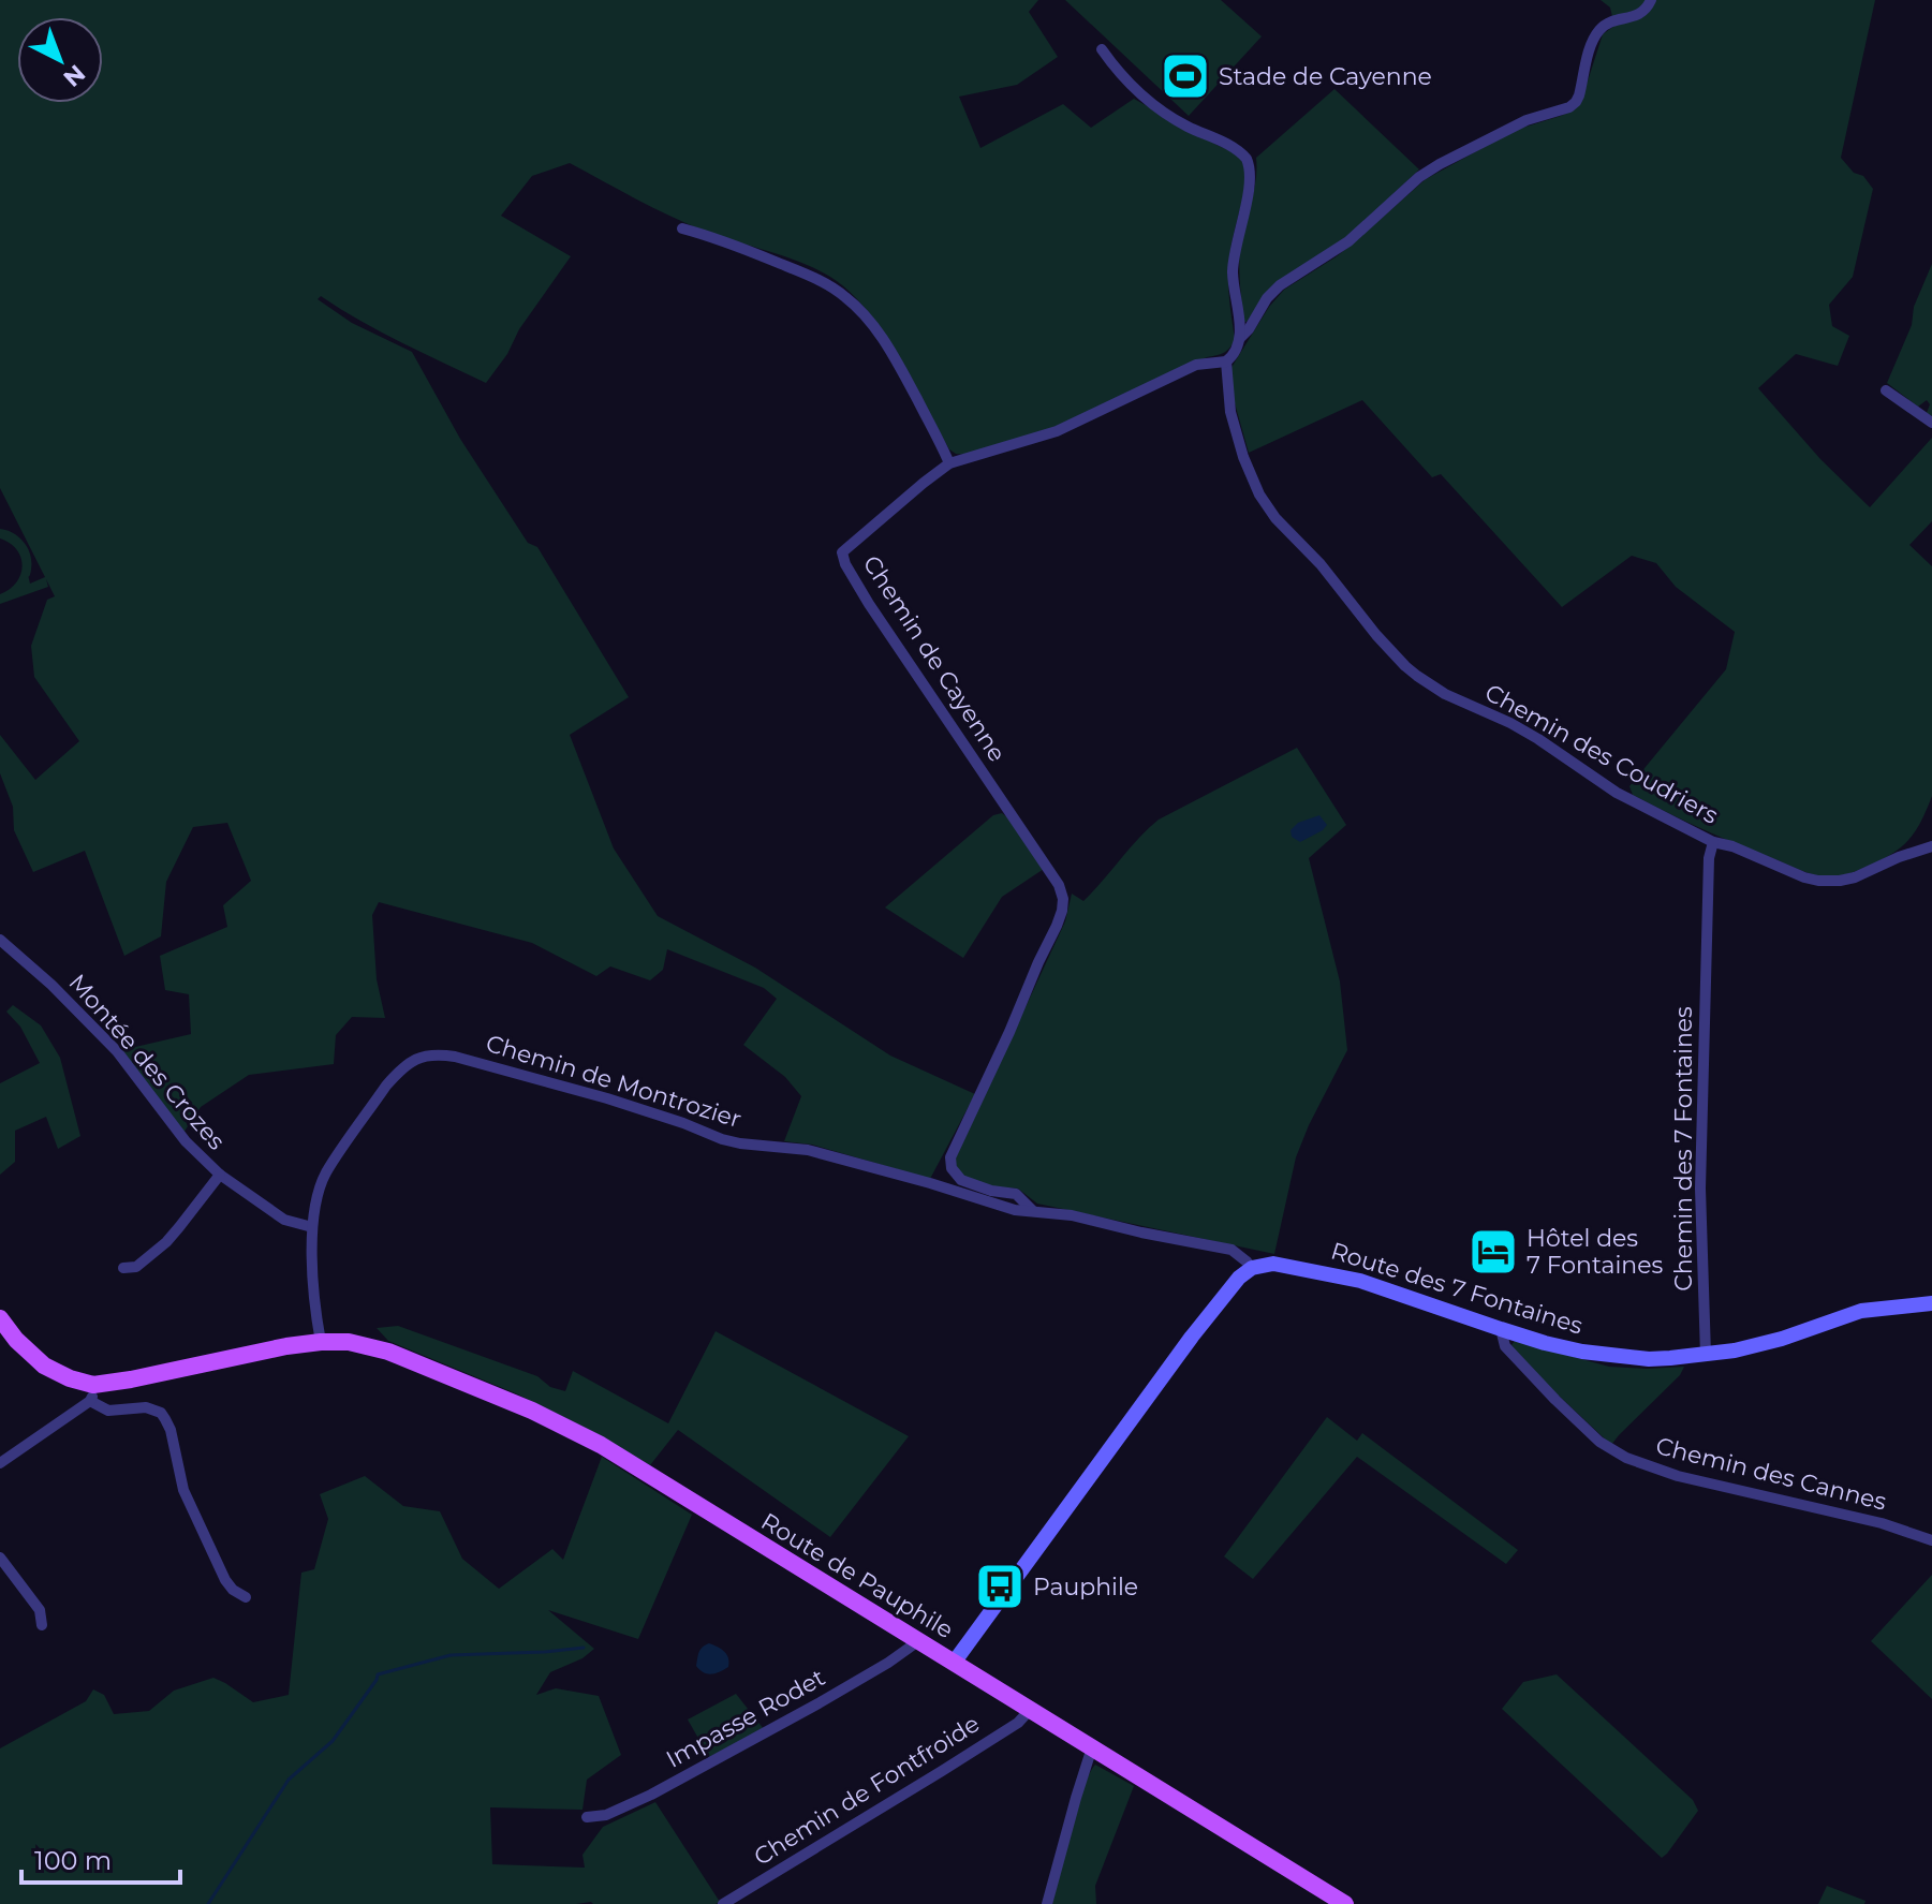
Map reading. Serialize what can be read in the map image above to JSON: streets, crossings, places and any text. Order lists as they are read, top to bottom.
{
  "streets": {
    "main road": ["Route de Pauphile"],
    "street": [
      "Chemin de Cayenne",
      "Chemin des Coudriers",
      "Montée des Crozes",
      "Chemin de Montrozier",
      "Chemin des 7 Fontaines",
      "Route des 7 Fontaines",
      "Chemin des Cannes",
      "Impasse Rodet",
      "Chemin de Fontfroide"
    ]
  },
  "crossings": [
    ["Chemin de Cayenne", "Chemin des Coudriers"],
    ["Chemin de Cayenne", "Chemin de Montrozier"],
    ["Chemin des Coudriers", "Chemin des 7 Fontaines"],
    ["Montée des Crozes", "Chemin de Montrozier"],
    ["Chemin de Montrozier", "Route des 7 Fontaines"],
    ["Chemin de Montrozier", "Route de Pauphile"],
    ["Chemin des 7 Fontaines", "Route des 7 Fontaines"],
    ["Route des 7 Fontaines", "Chemin des Cannes"],
    ["Route de Pauphile", "Impasse Rodet"],
    ["Route de Pauphile", "Chemin de Fontfroide"]
  ],
  "places": {
    "sports": ["Stade de Cayenne"],
    "hotel": ["Hôtel des 7 Fontaines"],
    "bus stop": ["Pauphile"]
  },
  "scale_bar": "100 m",
  "north": "bottom right"
}
